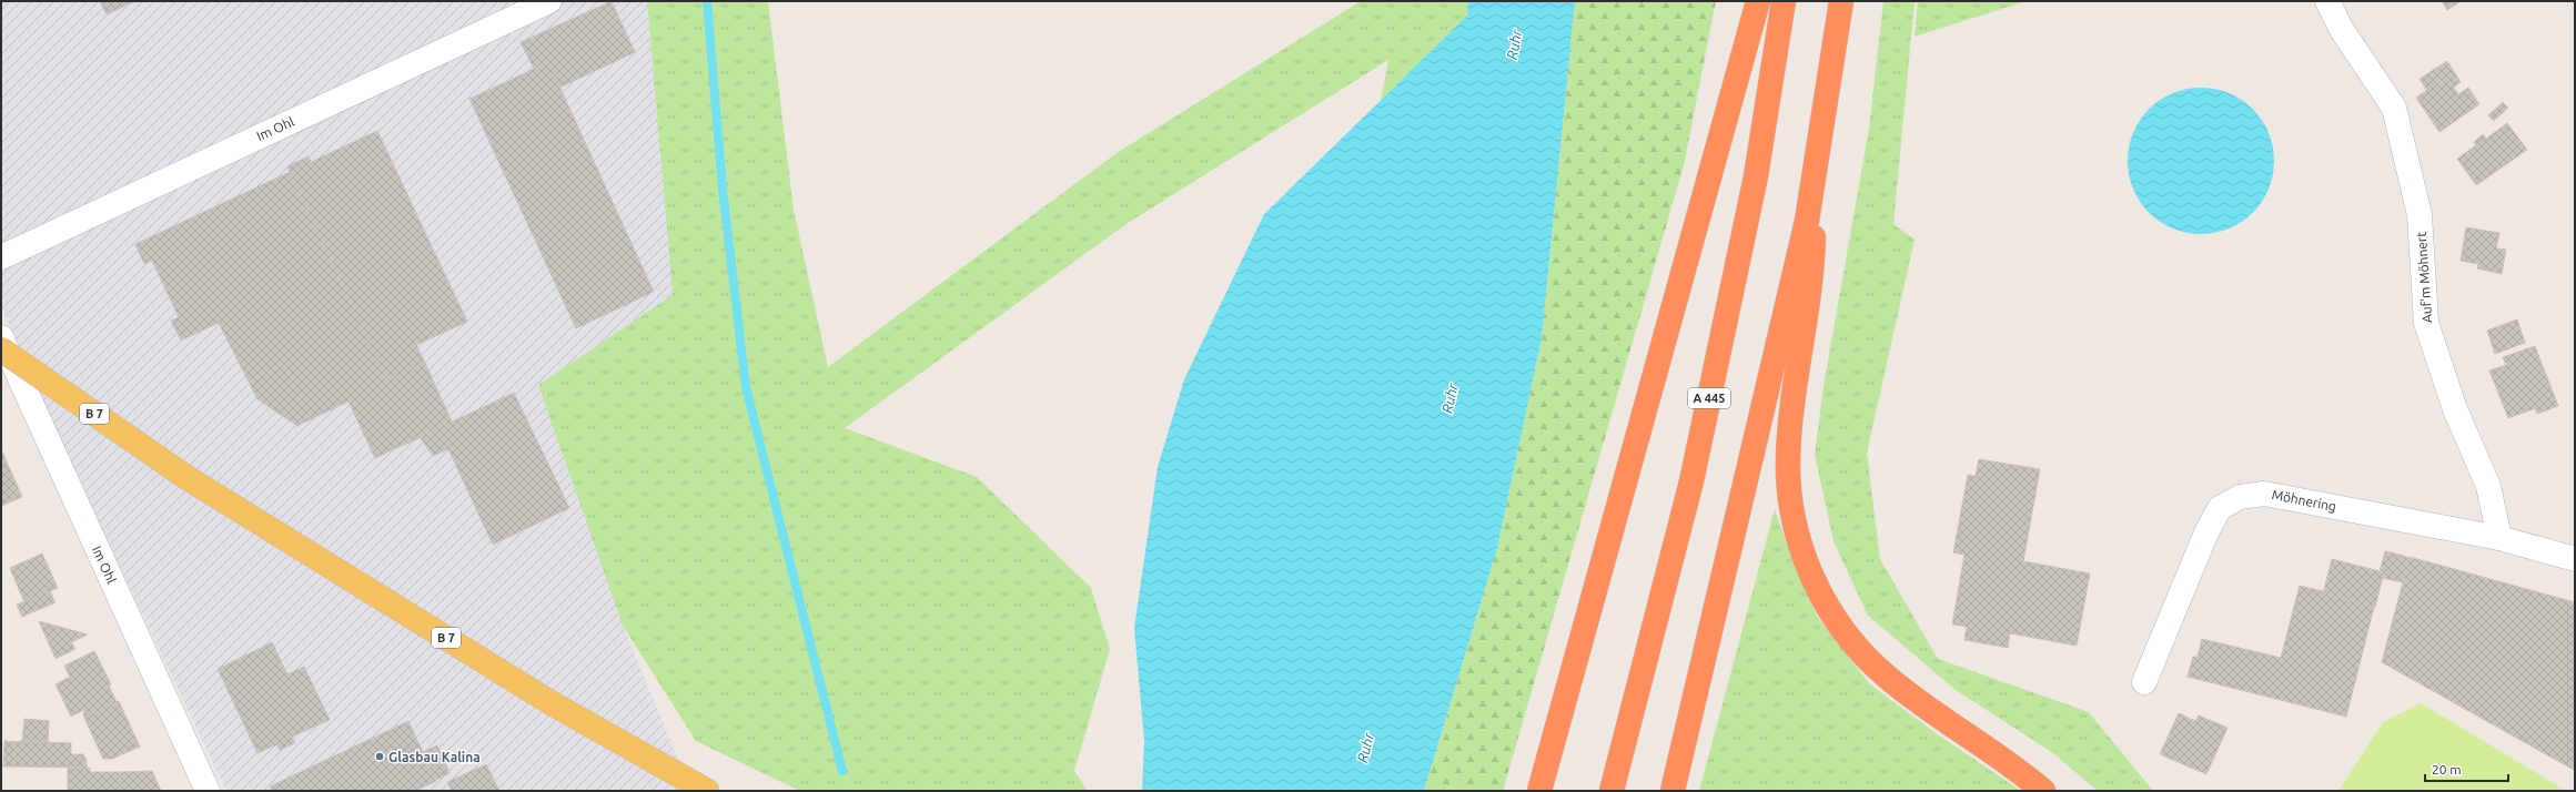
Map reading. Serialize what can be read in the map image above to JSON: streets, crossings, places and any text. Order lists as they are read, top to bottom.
{
  "streets": {
    "highway": ["A 445"],
    "main road": ["B 7"],
    "street": ["Im Ohl", "Auf'm Möhnert", "Möhnering"]
  },
  "crossings": [
    ["Auf'm Möhnert", "Möhnering"]
  ],
  "water": ["Ruhr"],
  "places": ["Glasbau Kalina"],
  "scale_bar": "20 m"
}
